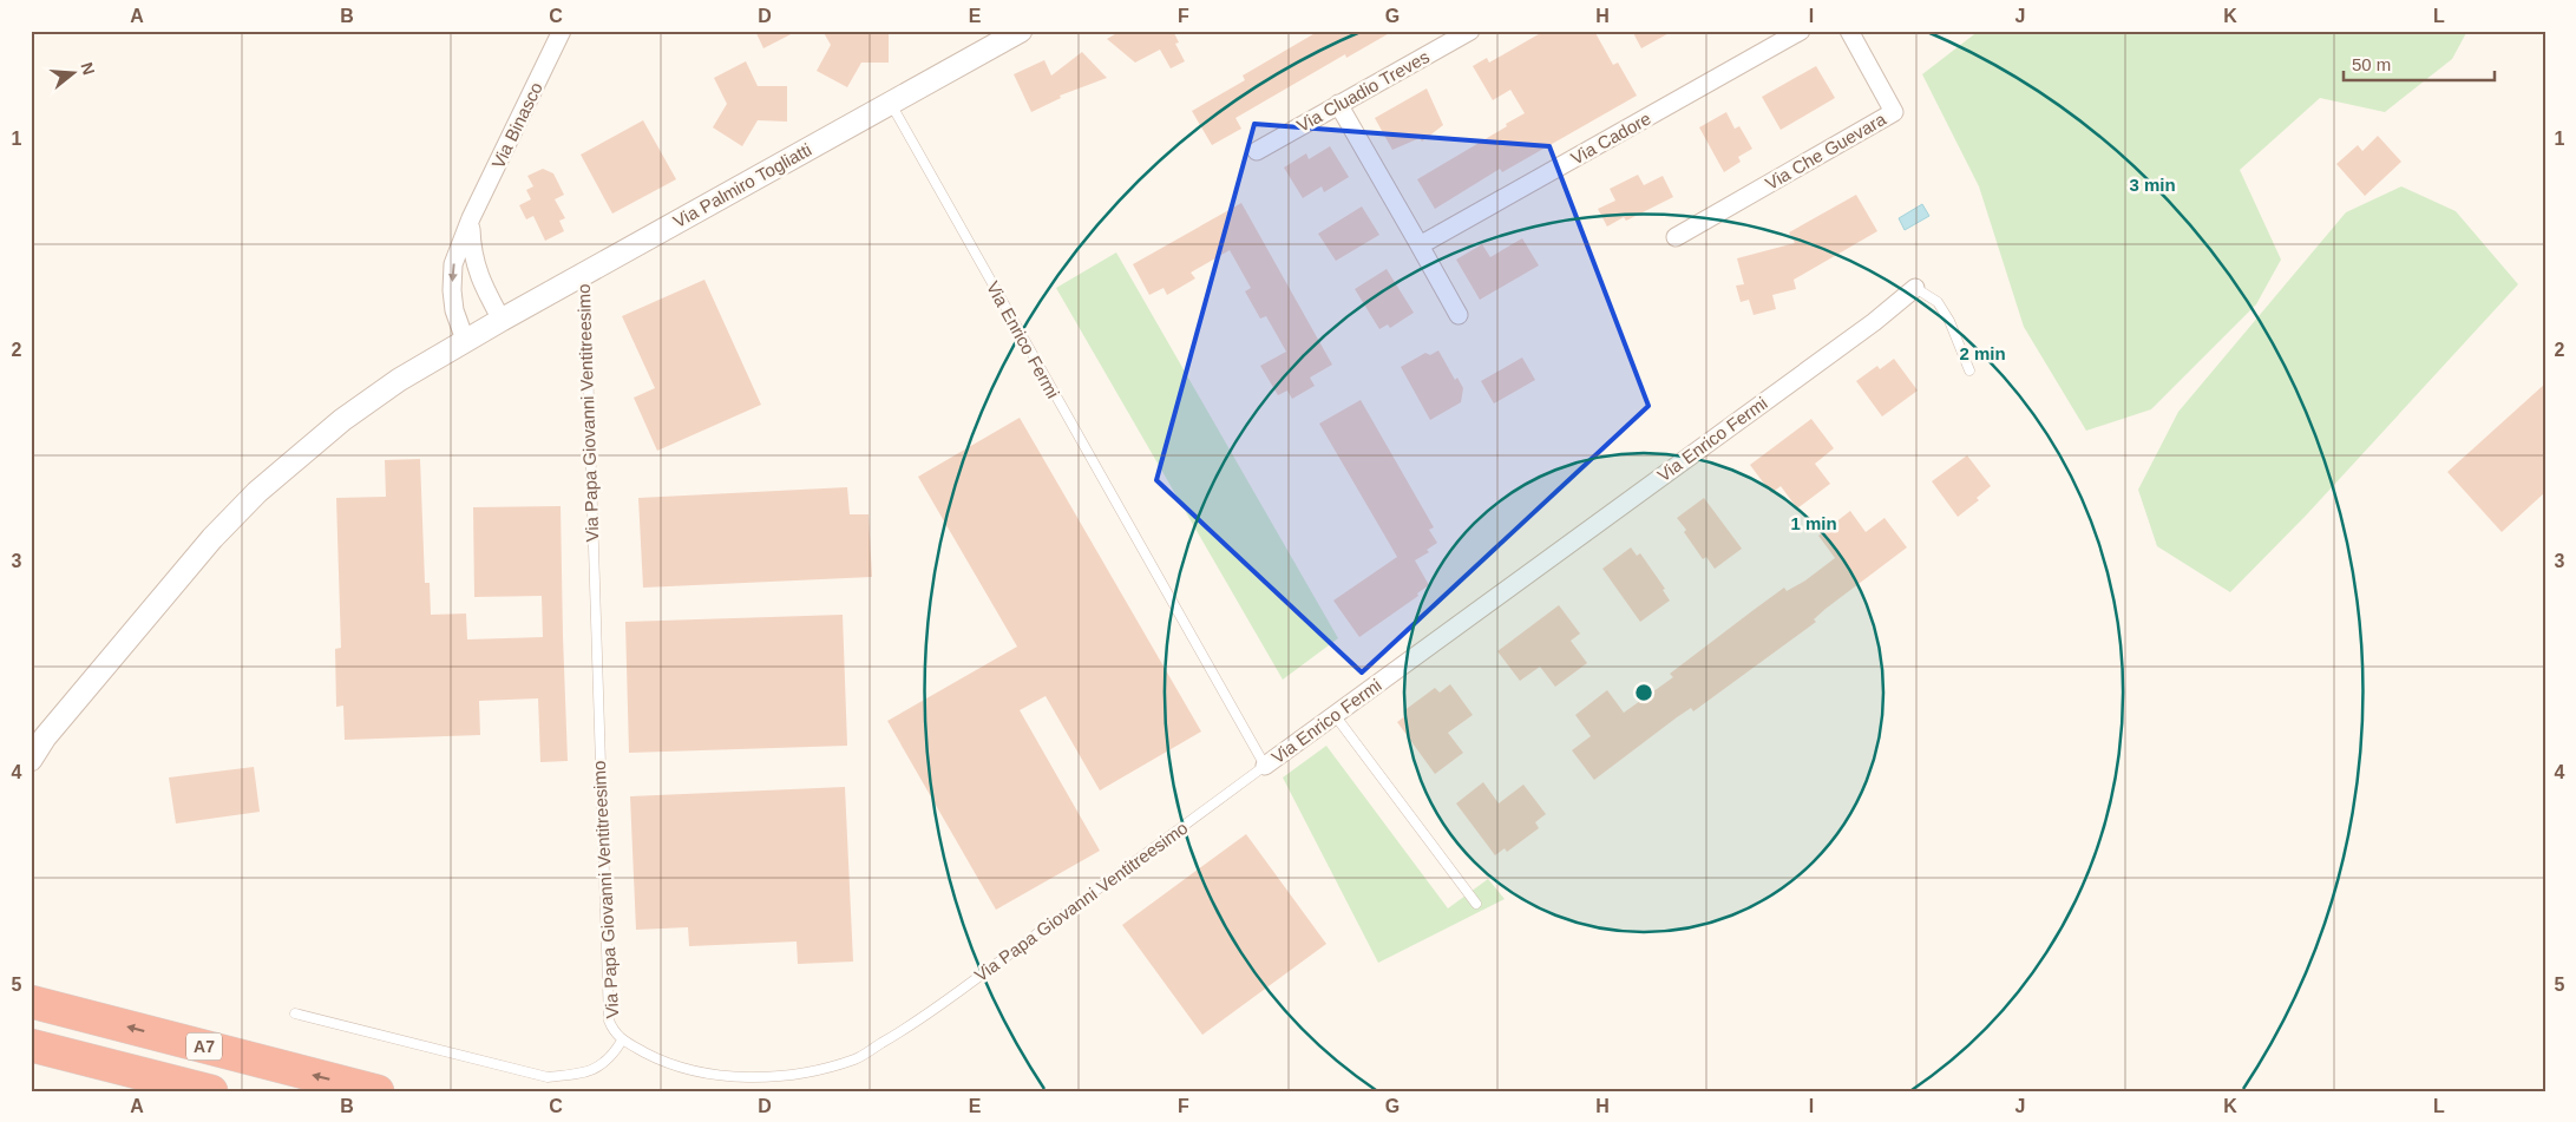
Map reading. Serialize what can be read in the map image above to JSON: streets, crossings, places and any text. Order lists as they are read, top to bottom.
{
  "streets": {
    "highway": ["A7"],
    "street": [
      "Via Cluadio Treves",
      "Via Binasco",
      "Via Cadore",
      "Via Che Guevara",
      "Via Palmiro Togliatti",
      "Via Enrico Fermi"
    ],
    "lane": ["Via Papa Giovanni Ventitreesimo"]
  },
  "crossings": [
    ["Via Binasco", "Via Palmiro Togliatti"],
    ["Via Palmiro Togliatti", "Via Enrico Fermi"],
    ["Via Palmiro Togliatti", "Via Papa Giovanni Ventitreesimo"],
    ["Via Enrico Fermi", "Via Papa Giovanni Ventitreesimo"]
  ],
  "scale_bar": "50 m",
  "north": "right",
  "grid": {
    "columns": [
      "A",
      "B",
      "C",
      "D",
      "E",
      "F",
      "G",
      "H",
      "I",
      "J",
      "K",
      "L"
    ],
    "rows": [
      "1",
      "2",
      "3",
      "4",
      "5"
    ]
  },
  "rings": ["3 min", "2 min", "1 min"]
}
